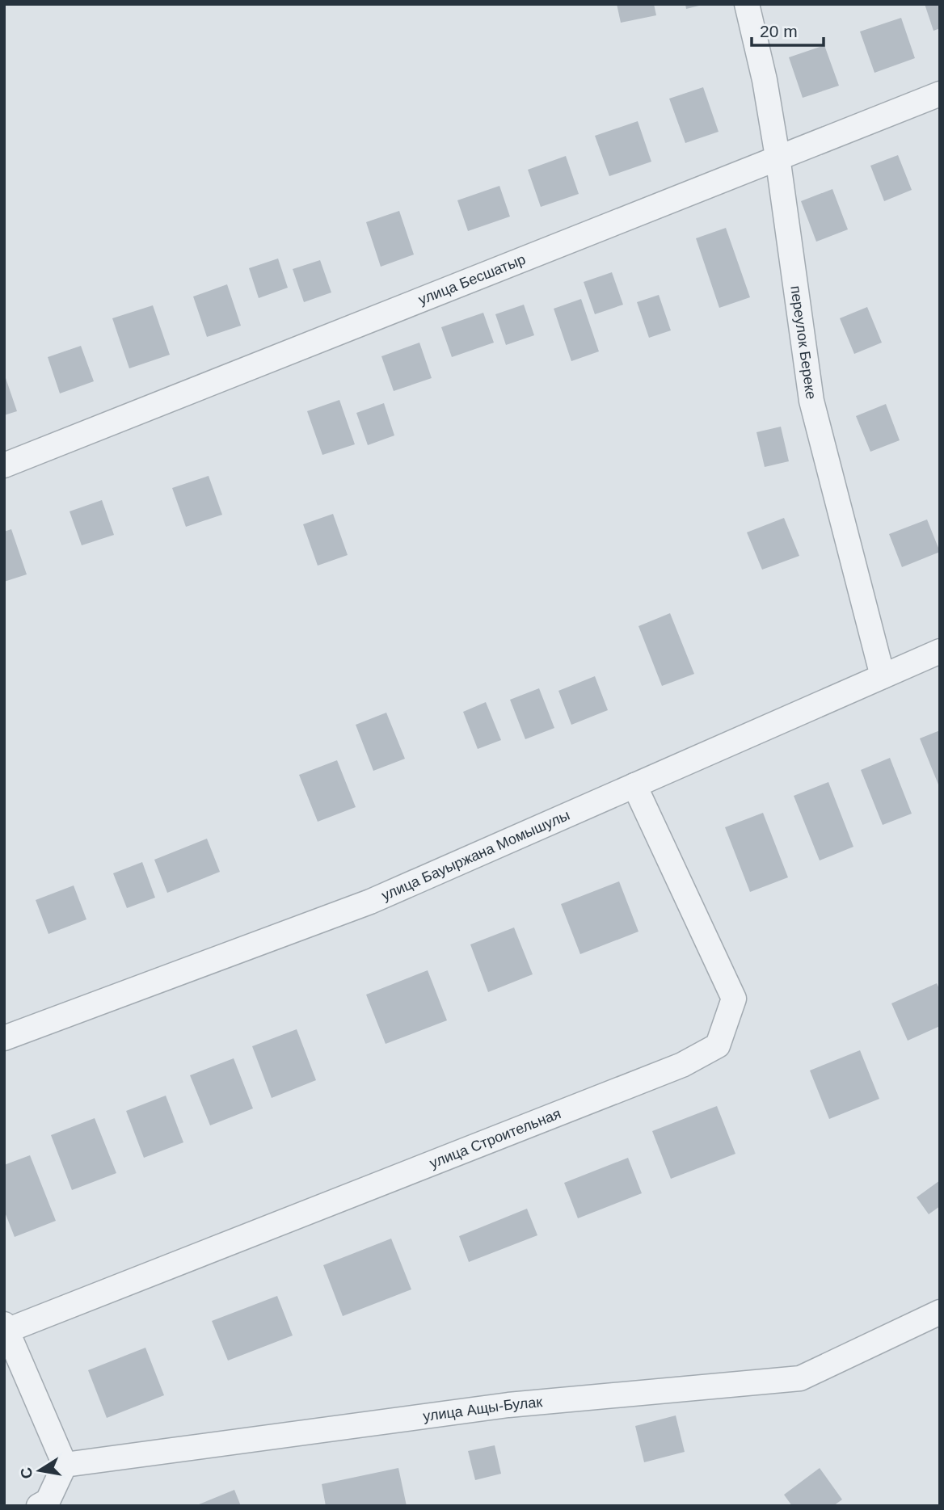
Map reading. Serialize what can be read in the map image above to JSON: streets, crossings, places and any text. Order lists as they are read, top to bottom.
{
  "streets": {
    "street": [
      "улица Бесшатыр",
      "переулок Береке",
      "улица Бауыржана Момышулы",
      "улица Строительная",
      "улица Ащы-Булак"
    ]
  },
  "crossings": [
    ["улица Бесшатыр", "переулок Береке"],
    ["переулок Береке", "улица Бауыржана Момышулы"],
    ["улица Бауыржана Момышулы", "улица Строительная"]
  ],
  "scale_bar": "20 m",
  "north": "left"
}
